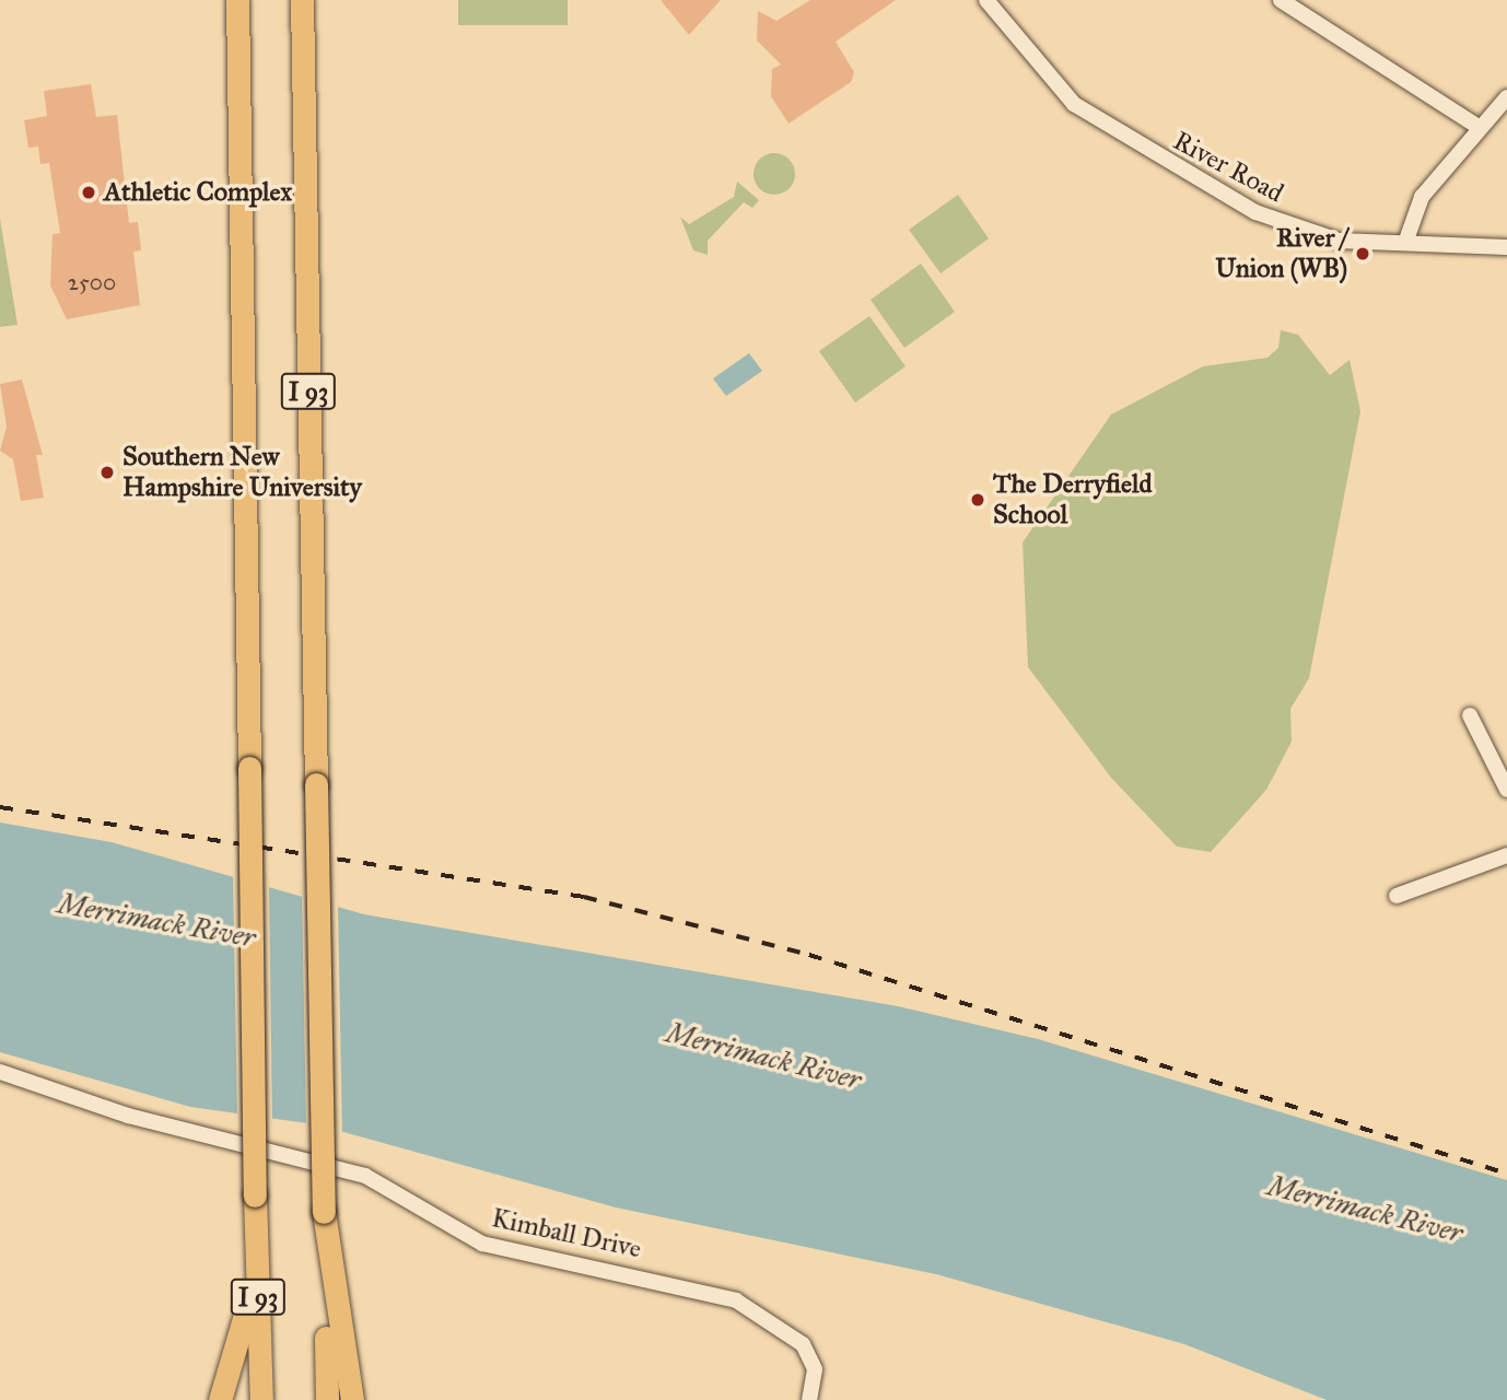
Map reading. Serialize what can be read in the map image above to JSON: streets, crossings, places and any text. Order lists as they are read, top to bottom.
{
  "streets": {
    "highway": ["I 93"],
    "street": ["River Road", "Kimball Drive"]
  },
  "water": ["Merrimack River"],
  "places": [
    "Athletic Complex",
    "River / Union (WB)",
    "Southern New Hampshire University",
    "The Derryfield School"
  ],
  "house_numbers": ["2500"]
}
